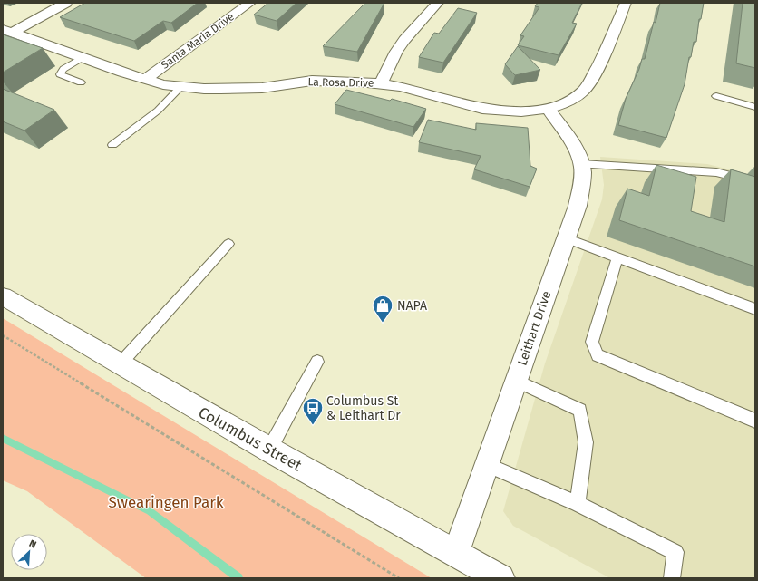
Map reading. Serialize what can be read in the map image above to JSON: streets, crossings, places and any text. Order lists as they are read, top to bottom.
{
  "streets": {
    "street": [
      "Santa Maria Drive",
      "La Rosa Drive",
      "Leithart Drive",
      "Columbus Street"
    ]
  },
  "crossings": [
    ["Santa Maria Drive", "La Rosa Drive"],
    ["La Rosa Drive", "Leithart Drive"],
    ["Leithart Drive", "Columbus Street"]
  ],
  "parks": ["Swearingen Park"],
  "places": {
    "shop": ["NAPA"],
    "bus stop": ["Columbus St & Leithart Dr"]
  },
  "north": "top right"
}
